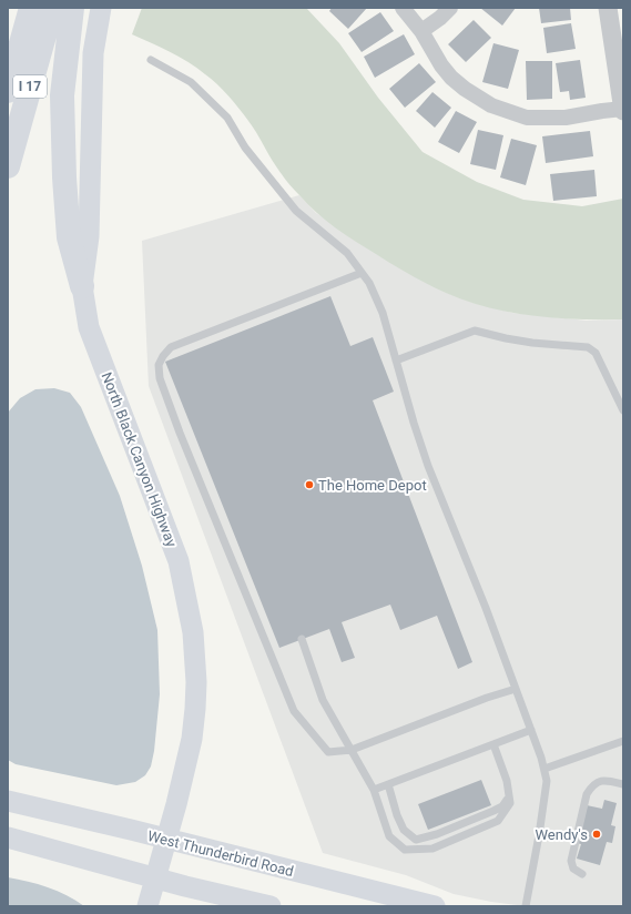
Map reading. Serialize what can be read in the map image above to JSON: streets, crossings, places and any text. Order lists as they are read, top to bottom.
{
  "streets": {
    "highway": ["I 17"],
    "main road": ["North Black Canyon Highway", "West Thunderbird Road"]
  },
  "crossings": [
    ["North Black Canyon Highway", "West Thunderbird Road"]
  ],
  "places": ["The Home Depot", "Wendy's"]
}
